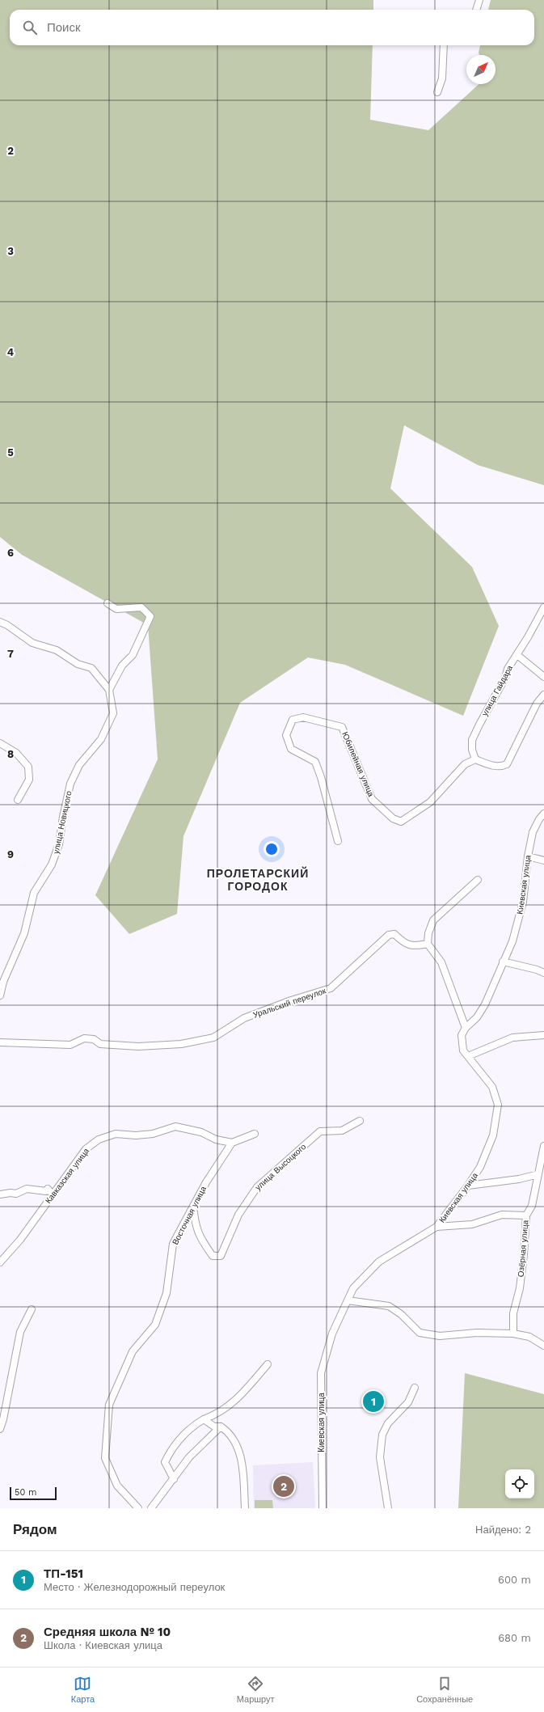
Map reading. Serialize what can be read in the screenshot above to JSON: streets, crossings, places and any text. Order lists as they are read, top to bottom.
{
  "streets": {
    "street": [
      "улица Гайдара",
      "Юбилейная улица",
      "улица Новицкого",
      "Киевская улица",
      "Уральский переулок",
      "улица Высоцкого",
      "Кавказская улица",
      "Восточная улица",
      "Озёрная улица"
    ]
  },
  "crossings": [
    ["улица Гайдара", "Юбилейная улица"],
    ["улица Высоцкого", "Восточная улица"],
    ["Кавказская улица", "Восточная улица"]
  ],
  "districts": ["ПРОЛЕТАРСКИЙ ГОРОДОК"],
  "scale_bar": "50 m",
  "north": "top right",
  "page": {
    "search": "Поиск",
    "pins": ["1", "2"],
    "scale": "50 m",
    "heading": ["Рядом", "Найдено: 2"],
    "list": [
      {
        "mark": "1",
        "name": "ТП-151",
        "note": "Место · Железнодорожный переулок",
        "value": "600 m"
      },
      {
        "mark": "2",
        "name": "Средняя школа № 10",
        "note": "Школа · Киевская улица",
        "value": "680 m"
      }
    ],
    "nav": ["Карта", "Маршрут", "Сохранённые"]
  },
  "grid": {
    "rows": [
      "2",
      "3",
      "4",
      "5",
      "6",
      "7",
      "8",
      "9"
    ]
  }
}
